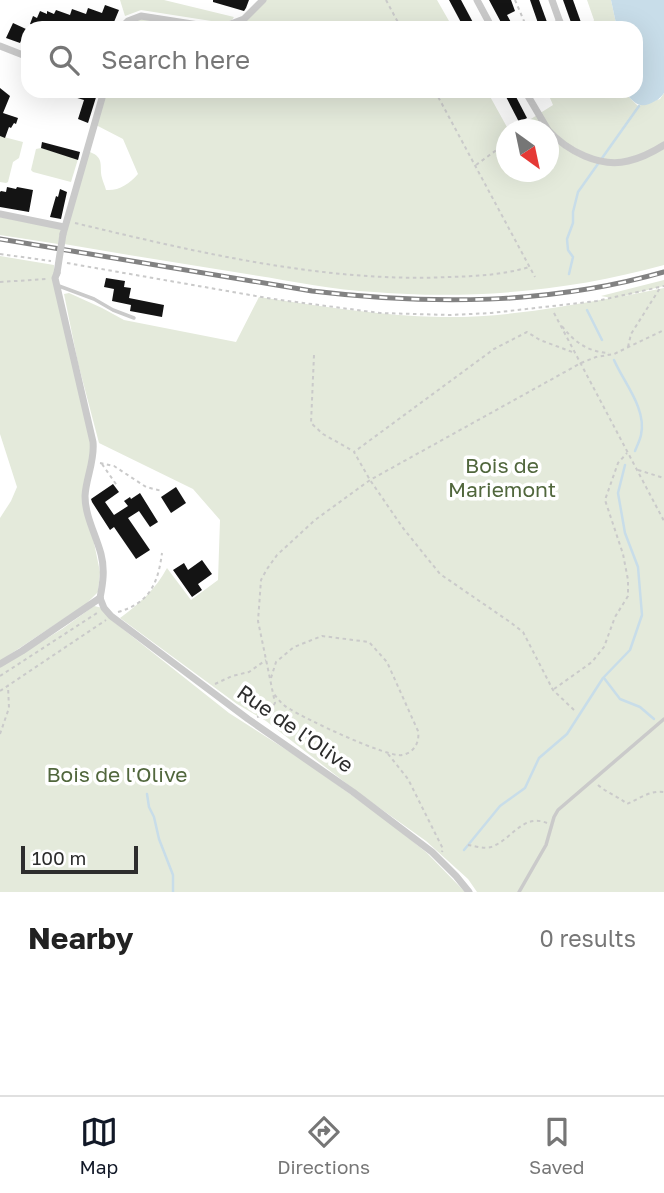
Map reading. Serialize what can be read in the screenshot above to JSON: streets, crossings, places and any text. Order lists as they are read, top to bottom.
{
  "streets": {
    "street": ["Rue de l'Olive"]
  },
  "parks": ["Bois de Mariemont", "Bois de l'Olive"],
  "scale_bar": "100 m",
  "north": "bottom right",
  "page": {
    "search": "Search here",
    "scale": "100 m",
    "heading": ["Nearby", "0 results"],
    "nav": ["Map", "Directions", "Saved"]
  }
}
